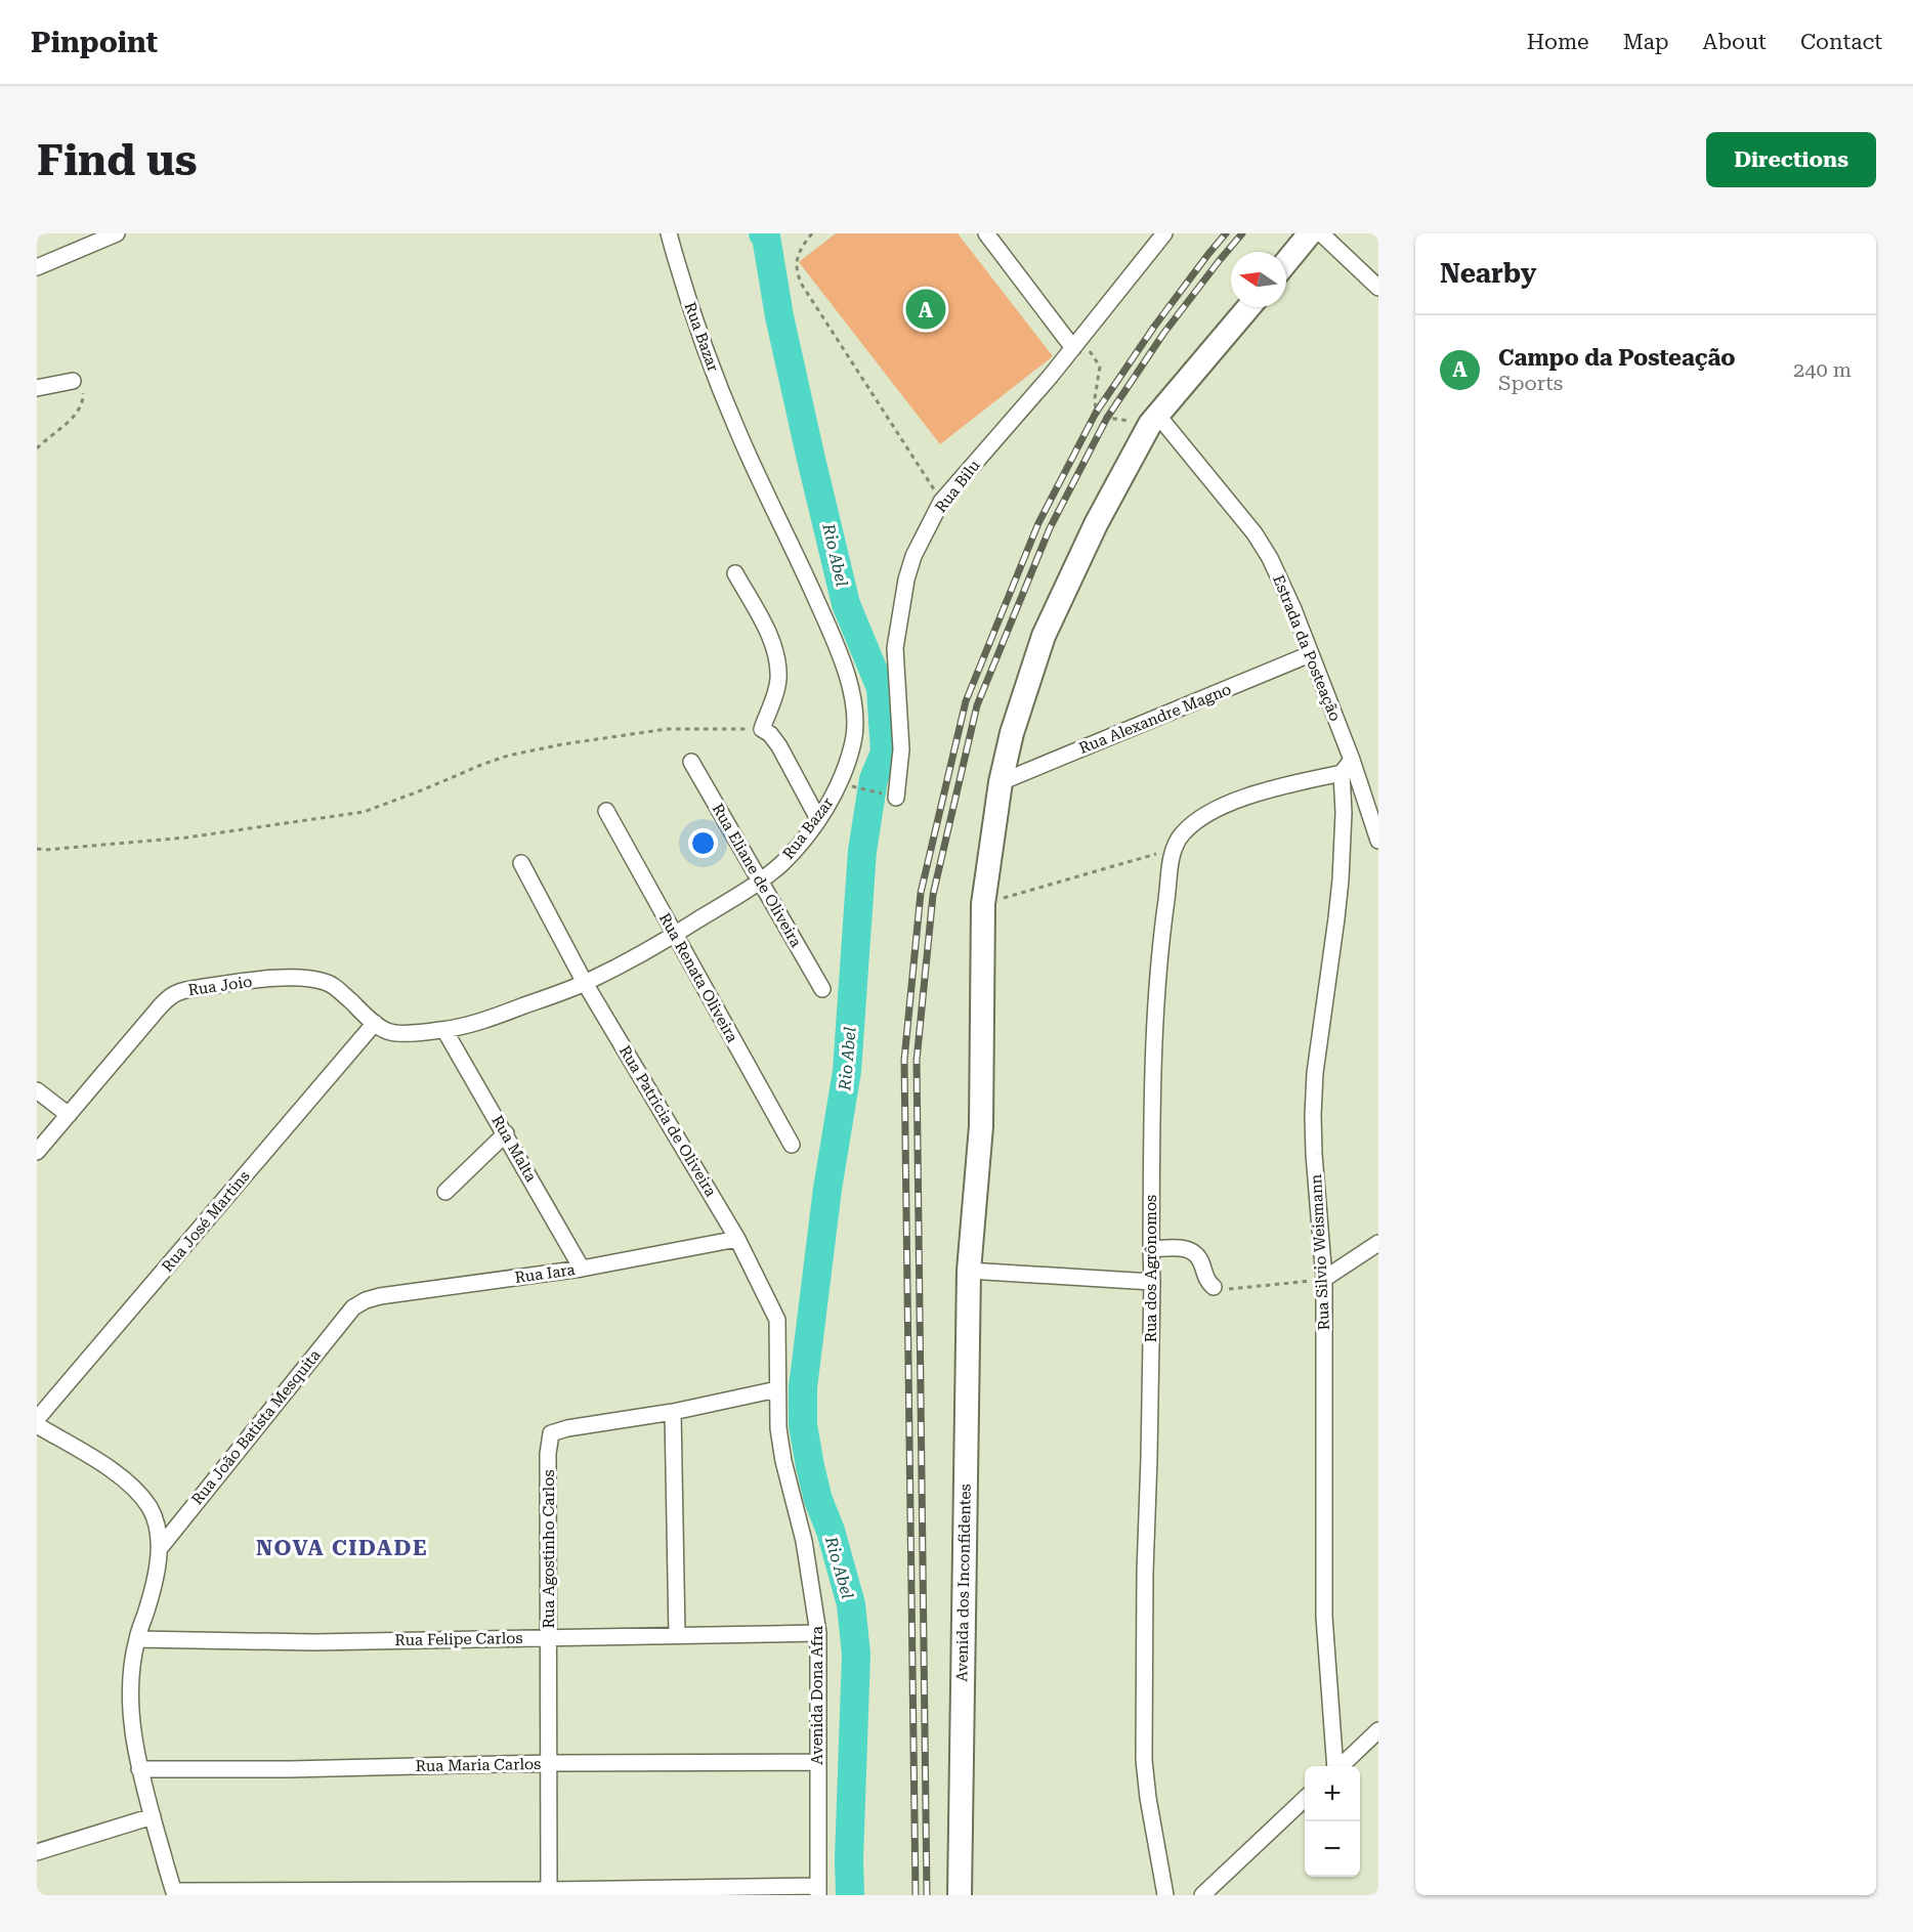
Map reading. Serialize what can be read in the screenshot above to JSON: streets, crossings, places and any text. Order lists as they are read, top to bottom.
{
  "streets": {
    "main road": ["Avenida dos Inconfidentes"],
    "street": [
      "Rua Bazar",
      "Rua Bilu",
      "Estrada da Posteação",
      "Rua Alexandre Magno",
      "Rua Eliane de Oliveira",
      "Rua Renata Oliveira",
      "Rua Joio",
      "Rua Patricia de Oliveira",
      "Rua Malta",
      "Rua José Martins",
      "Rua Silvio Weismann",
      "Rua dos Agrônomos",
      "Rua Iara",
      "Rua João Batista Mesquita",
      "Rua Agostinho Carlos",
      "Rua Felipe Carlos",
      "Avenida Dona Afra",
      "Rua Maria Carlos"
    ]
  },
  "crossings": [
    ["Rua Bazar", "Rua Eliane de Oliveira"],
    ["Rua Bazar", "Rua Renata Oliveira"],
    ["Rua Bazar", "Rua Joio"],
    ["Rua Bazar", "Rua Patricia de Oliveira"],
    ["Rua Bazar", "Rua Malta"],
    ["Rua Bazar", "Rua José Martins"],
    ["Estrada da Posteação", "Rua Alexandre Magno"],
    ["Estrada da Posteação", "Avenida dos Inconfidentes"],
    ["Rua Alexandre Magno", "Avenida dos Inconfidentes"],
    ["Rua Joio", "Rua José Martins"],
    ["Rua Patricia de Oliveira", "Rua Iara"],
    ["Rua Patricia de Oliveira", "Rua Agostinho Carlos"],
    ["Rua Patricia de Oliveira", "Avenida Dona Afra"],
    ["Rua Malta", "Rua Iara"],
    ["Rua Silvio Weismann", "Rua dos Agrônomos"],
    ["Rua Iara", "Rua João Batista Mesquita"],
    ["Rua Agostinho Carlos", "Rua Felipe Carlos"],
    ["Rua Agostinho Carlos", "Avenida Dona Afra"],
    ["Rua Agostinho Carlos", "Rua Maria Carlos"],
    ["Rua Felipe Carlos", "Avenida Dona Afra"],
    ["Avenida Dona Afra", "Rua Maria Carlos"]
  ],
  "districts": ["NOVA CIDADE"],
  "water": ["Rio Abel"],
  "north": "left",
  "page": {
    "header": "Pinpoint",
    "nav": [
      "Home",
      "Map",
      "About",
      "Contact"
    ],
    "buttons": "Directions",
    "title": "Find us",
    "heading": "Nearby",
    "pins": "A",
    "list": [
      {
        "mark": "A",
        "name": "Campo da Posteação",
        "note": "Sports",
        "value": "240 m"
      }
    ],
    "map_buttons": ["+", "−"]
  }
}
